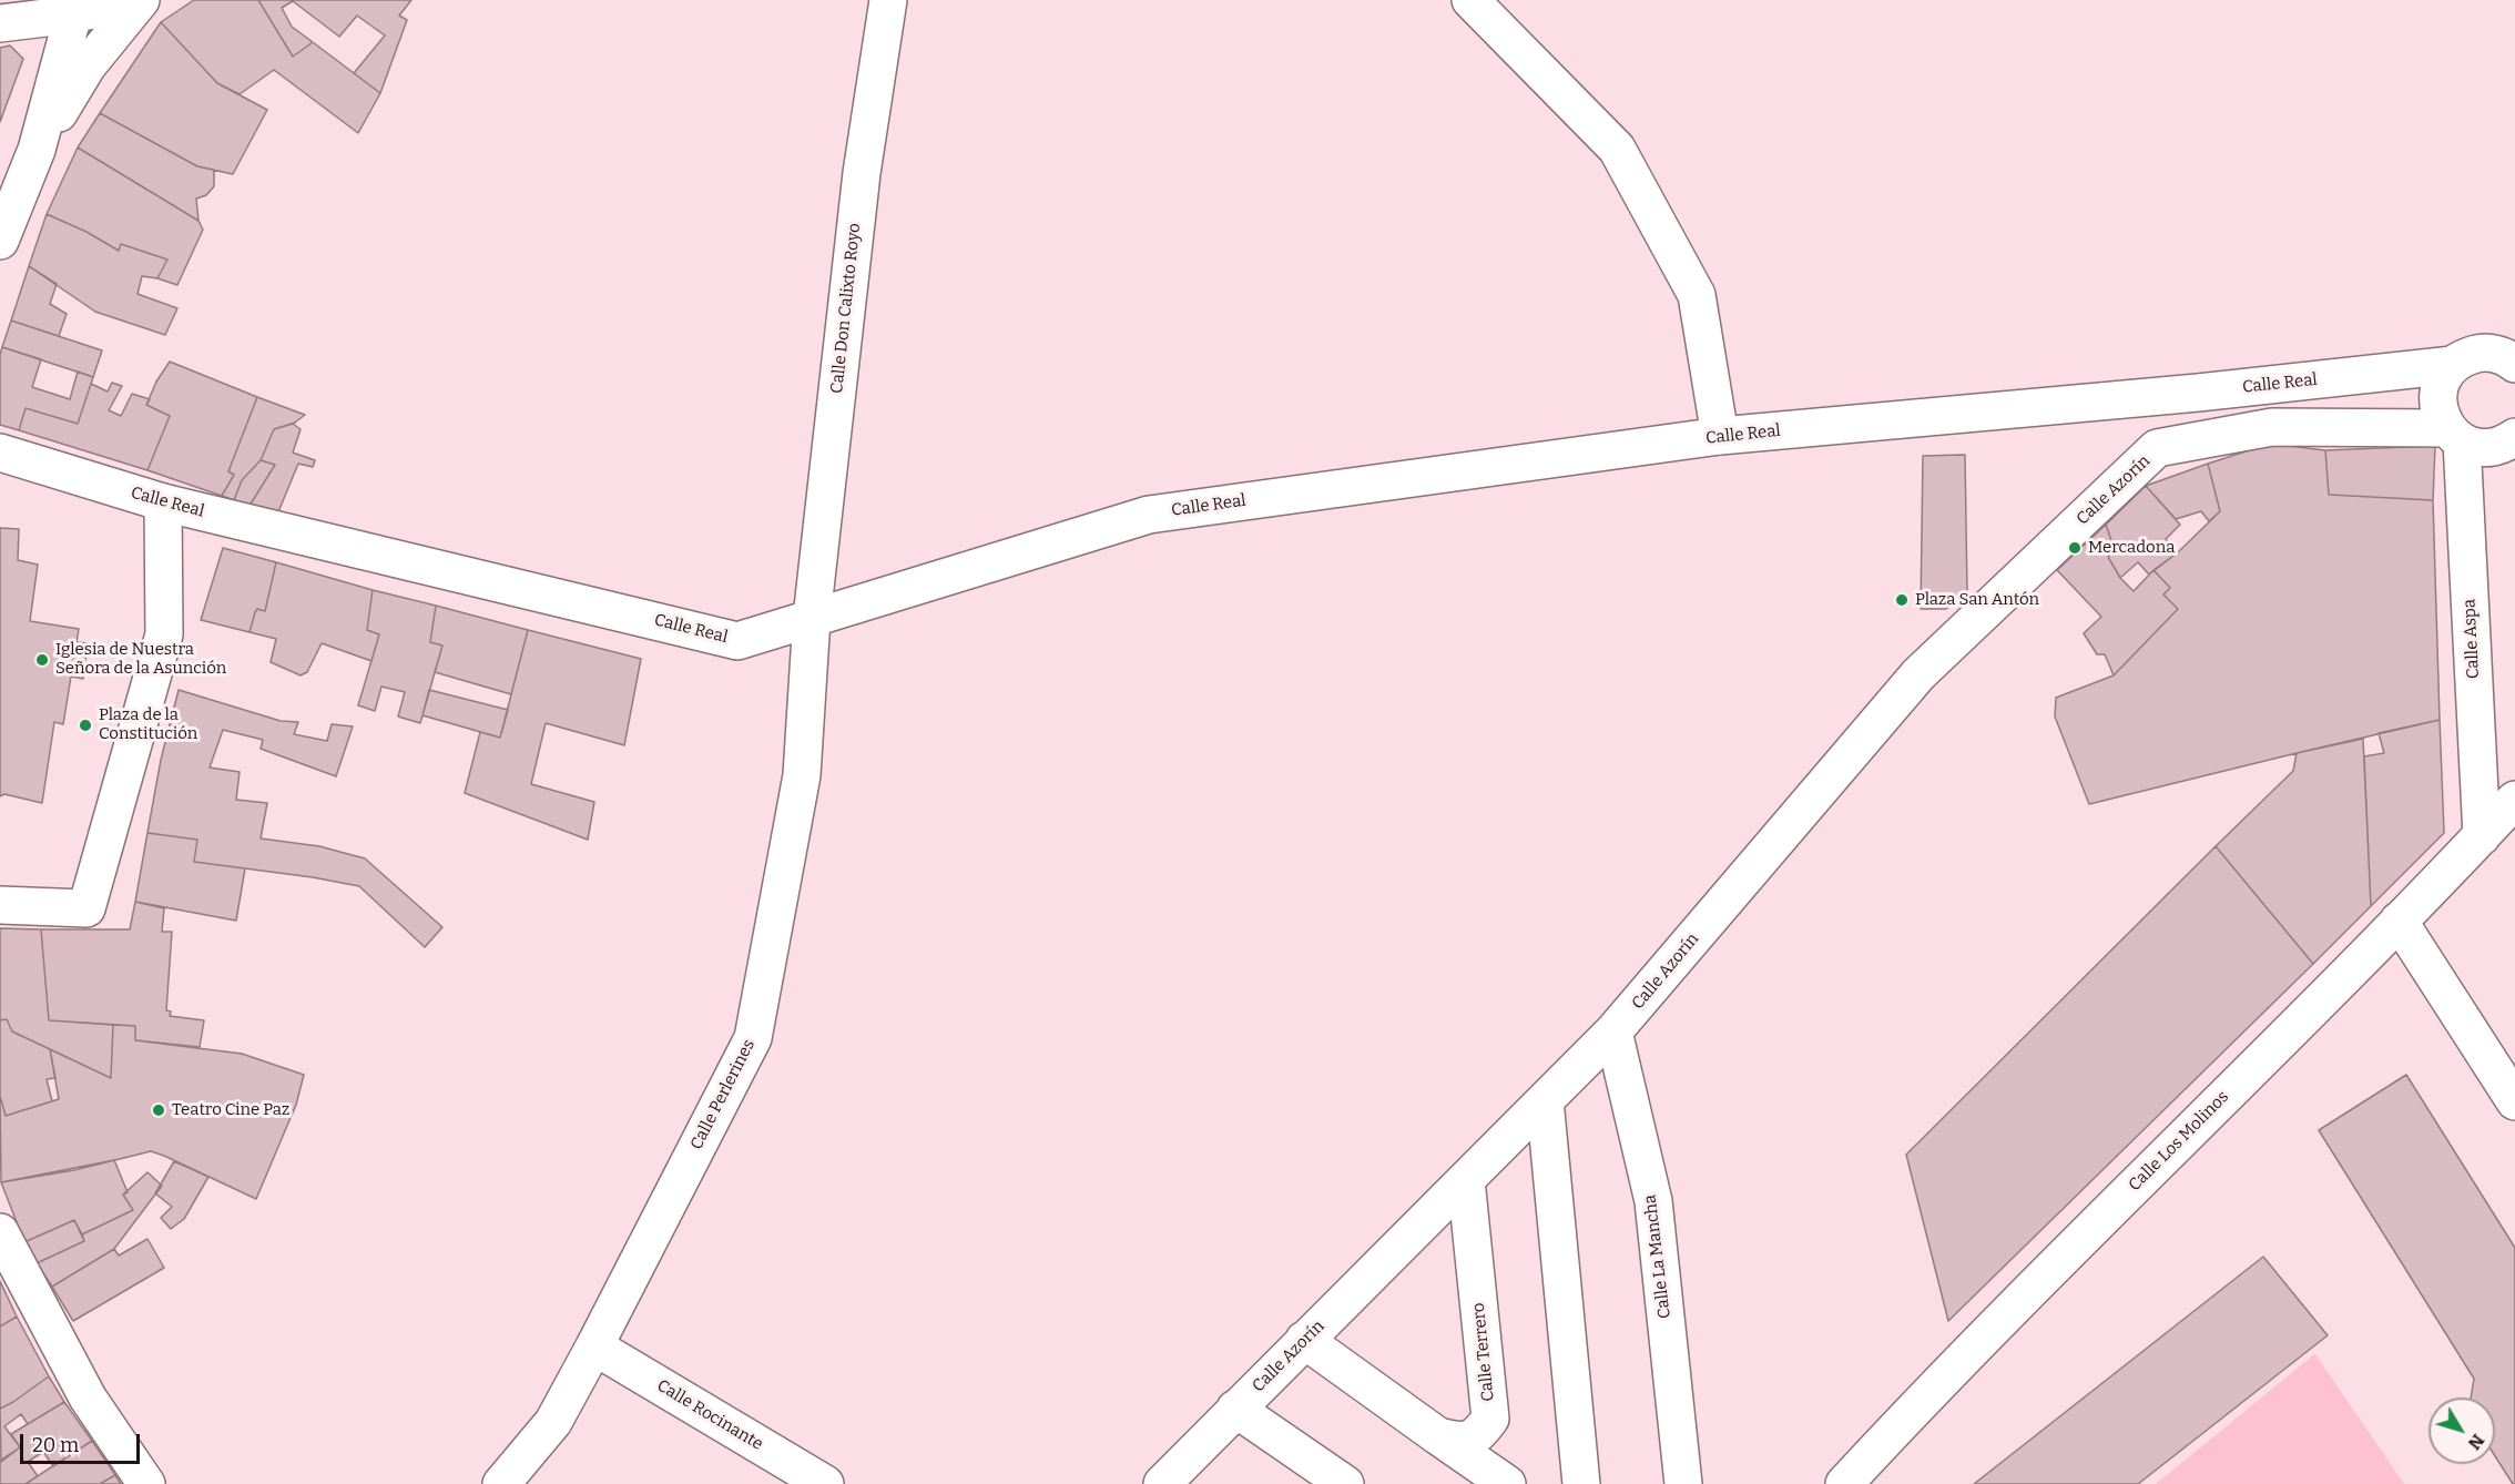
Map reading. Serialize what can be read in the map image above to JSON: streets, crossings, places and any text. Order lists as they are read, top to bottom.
{
  "streets": {
    "street": [
      "Calle Don Calixto Royo",
      "Calle Real",
      "Calle Azorín",
      "Calle Aspa",
      "Calle Perlerines",
      "Calle Los Molinos",
      "Calle La Mancha",
      "Calle Terrero",
      "Calle Rocinante"
    ]
  },
  "crossings": [
    ["Calle Don Calixto Royo", "Calle Real"],
    ["Calle Don Calixto Royo", "Calle Perlerines"],
    ["Calle Real", "Calle Aspa"],
    ["Calle Real", "Calle Perlerines"],
    ["Calle Azorín", "Calle Aspa"],
    ["Calle Azorín", "Calle La Mancha"],
    ["Calle Azorín", "Calle Terrero"],
    ["Calle Aspa", "Calle Los Molinos"],
    ["Calle Perlerines", "Calle Rocinante"]
  ],
  "places": [
    "Mercadona",
    "Plaza San Antón",
    "Iglesia de Nuestra Señora de la Asunción",
    "Plaza de la Constitución",
    "Teatro Cine Paz"
  ],
  "scale_bar": "20 m",
  "north": "bottom right"
}
